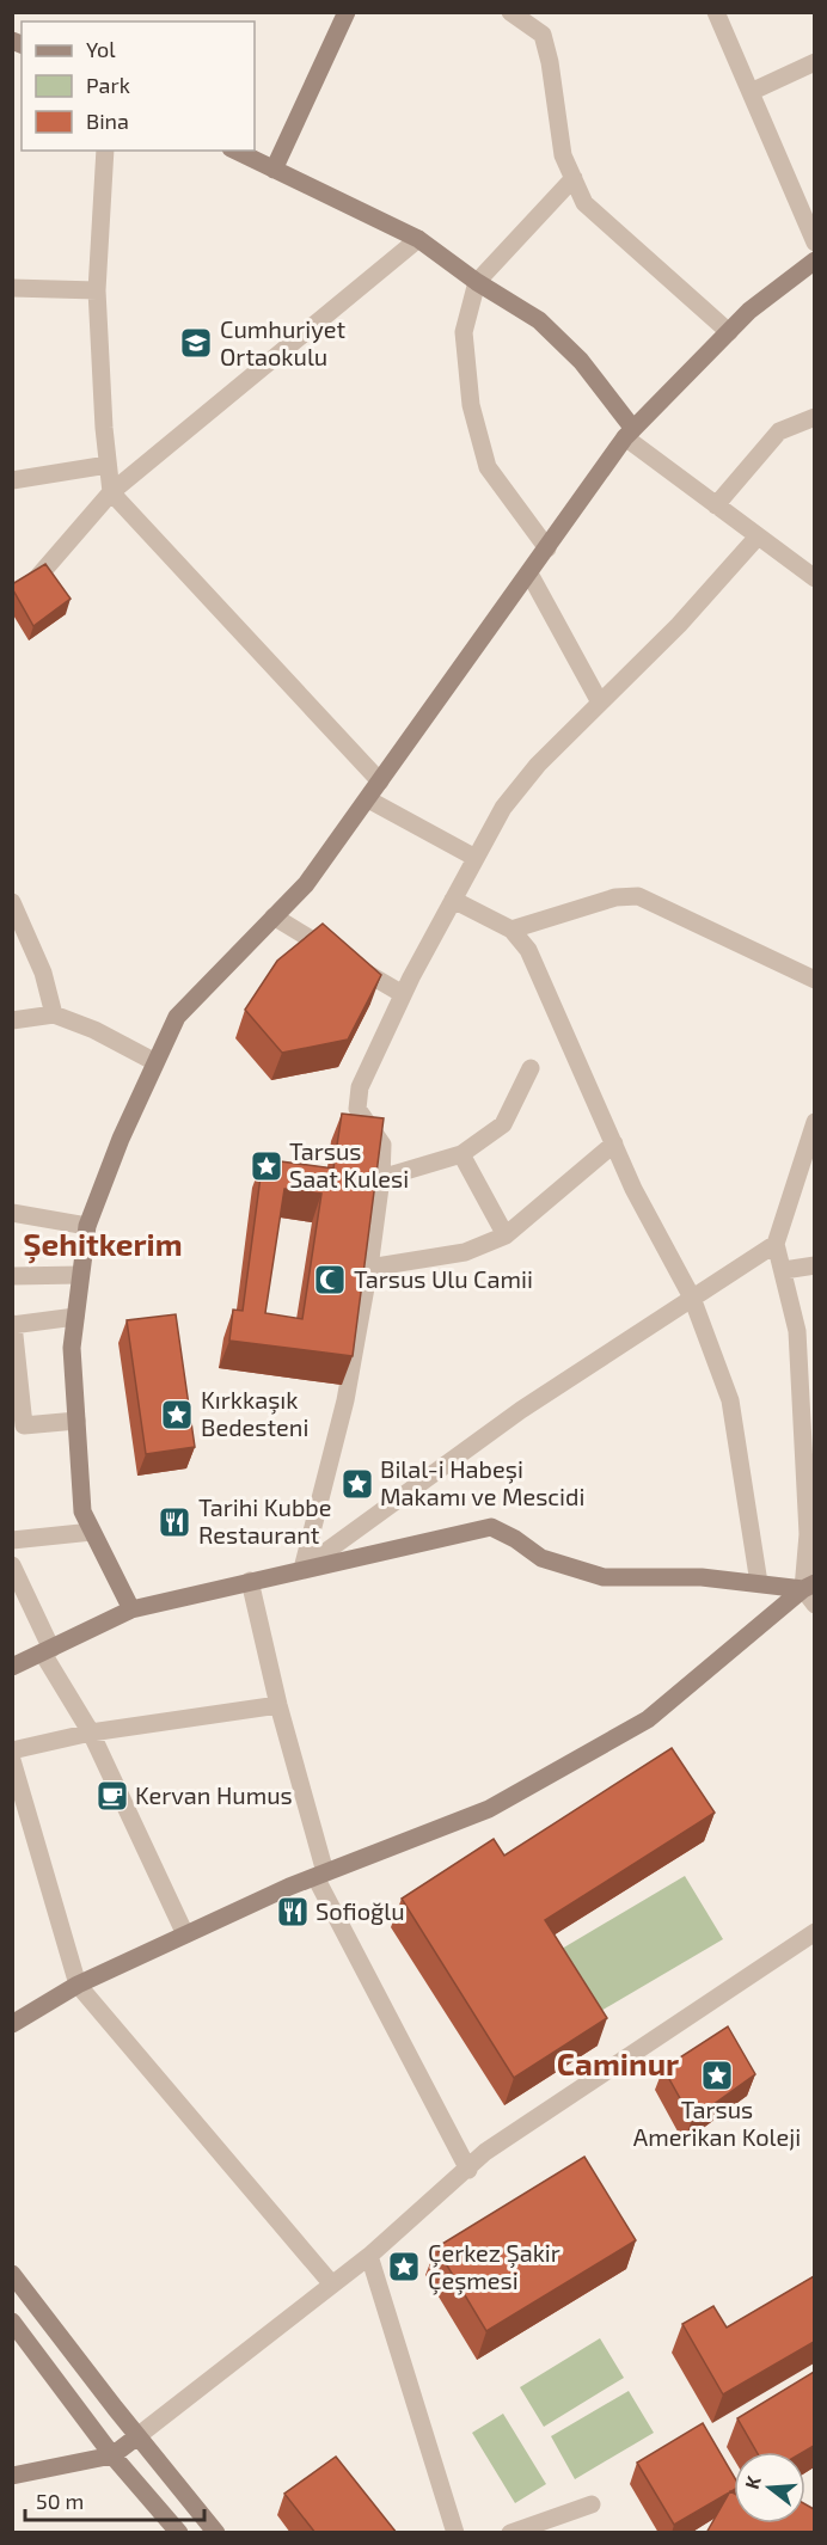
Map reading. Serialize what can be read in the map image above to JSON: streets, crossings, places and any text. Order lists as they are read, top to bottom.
{
  "districts": ["Şehitkerim", "Caminur"],
  "places": {
    "school or university": ["Cumhuriyet Ortaokulu"],
    "place": [
      "Tarsus Saat Kulesi",
      "Kırkkaşık Bedesteni",
      "Bilal-i Habeşi Makamı ve Mescidi",
      "Tarsus Amerikan Koleji",
      "Çerkez Şakir Çeşmesi"
    ],
    "mosque": ["Tarsus Ulu Camii"],
    "restaurant": ["Tarihi Kubbe Restaurant", "Sofioğlu"],
    "cafe": ["Kervan Humus"]
  },
  "legend": ["Yol", "Park", "Bina"],
  "scale_bar": "50 m",
  "north": "left"
}
